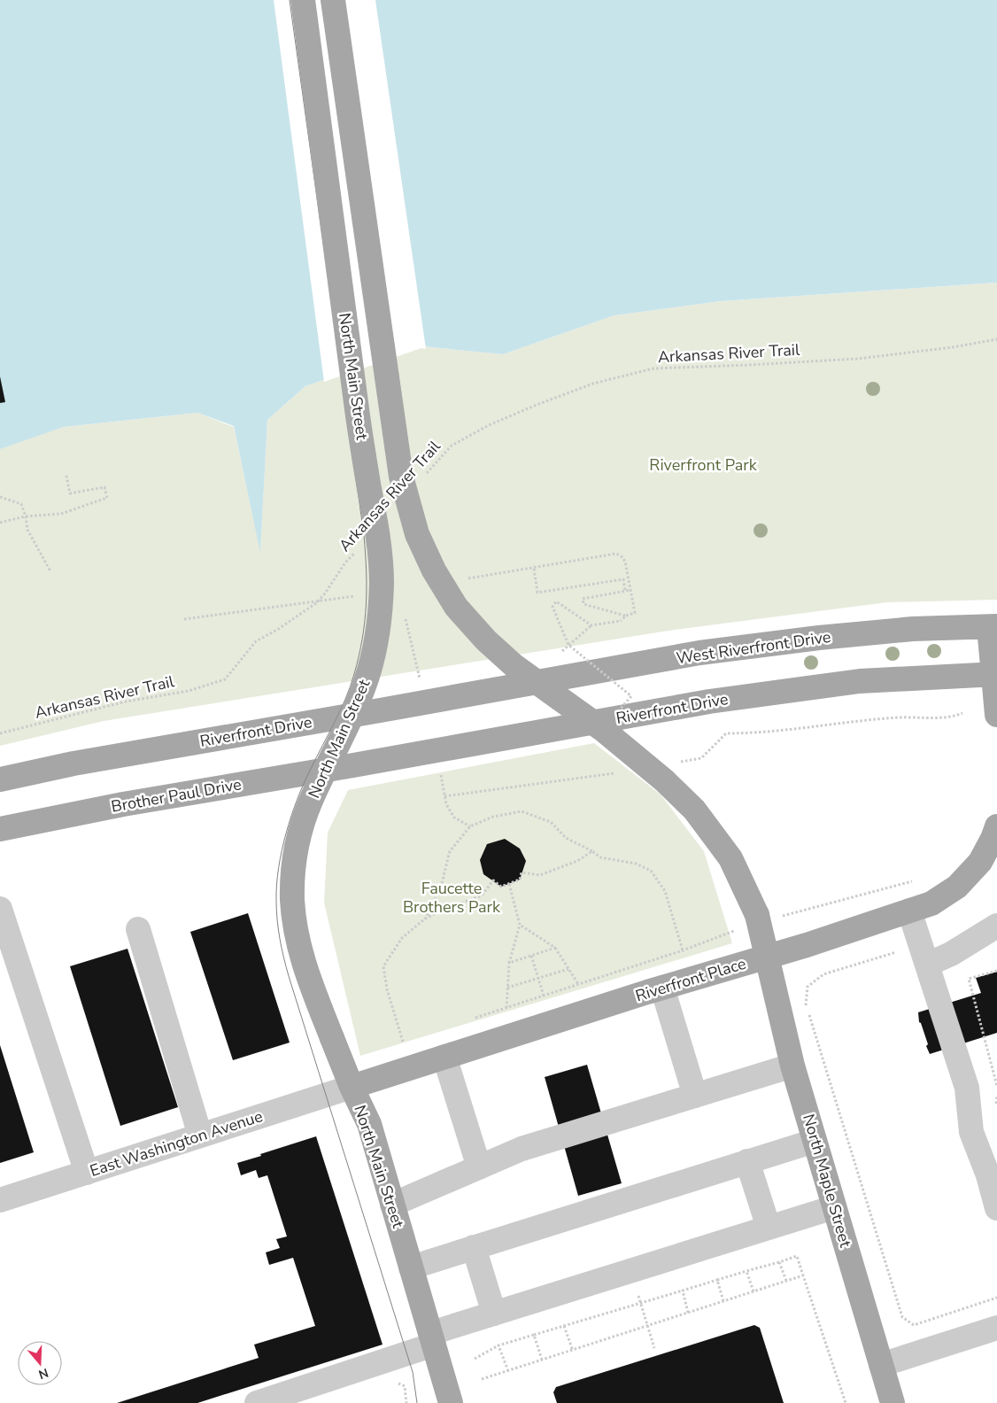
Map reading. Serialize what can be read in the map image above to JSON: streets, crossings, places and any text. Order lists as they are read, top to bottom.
{
  "streets": {
    "main road": [
      "North Main Street",
      "West Riverfront Drive",
      "Riverfront Drive",
      "Brother Paul Drive",
      "Riverfront Place",
      "North Maple Street"
    ],
    "street": ["East Washington Avenue"],
    "path": ["Arkansas River Trail"]
  },
  "crossings": [
    ["North Main Street", "Riverfront Place"],
    ["North Main Street", "East Washington Avenue"],
    ["North Main Street", "North Maple Street"],
    ["West Riverfront Drive", "Riverfront Drive"],
    ["Riverfront Drive", "Brother Paul Drive"],
    ["Riverfront Place", "East Washington Avenue"],
    ["Riverfront Place", "North Maple Street"]
  ],
  "parks": ["Riverfront Park", "Faucette Brothers Park"],
  "north": "bottom"
}
